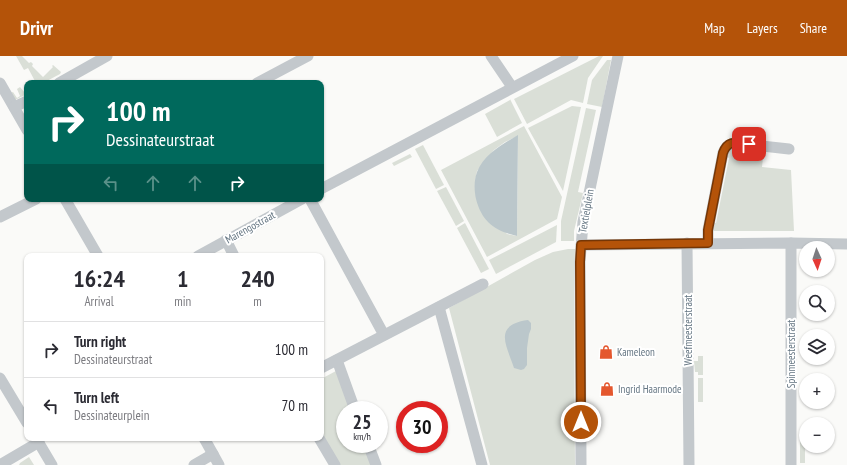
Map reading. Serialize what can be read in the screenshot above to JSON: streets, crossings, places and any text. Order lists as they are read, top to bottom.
{
  "streets": {
    "street": [
      "Textielplein",
      "Marengostraat",
      "Weefmeesterstraat",
      "Spinmeesterstraat"
    ]
  },
  "places": {
    "shop": ["Kameleon", "Ingrid Haarmode"]
  },
  "north": "bottom",
  "page": {
    "header": "Drivr",
    "nav": ["Map", "Layers", "Share"],
    "turn": ["100 m", "Dessinateurstraat"],
    "map_buttons": ["+", "−"],
    "eta": [
      "16:24",
      "Arrival",
      "1",
      "min",
      "240",
      "m"
    ],
    "list": [
      {
        "name": "Turn right",
        "note": "Dessinateurstraat",
        "value": "100 m"
      },
      {
        "name": "Turn left",
        "note": "Dessinateurplein",
        "value": "70 m"
      }
    ],
    "speed": "25 km/h",
    "limit": "30"
  }
}
